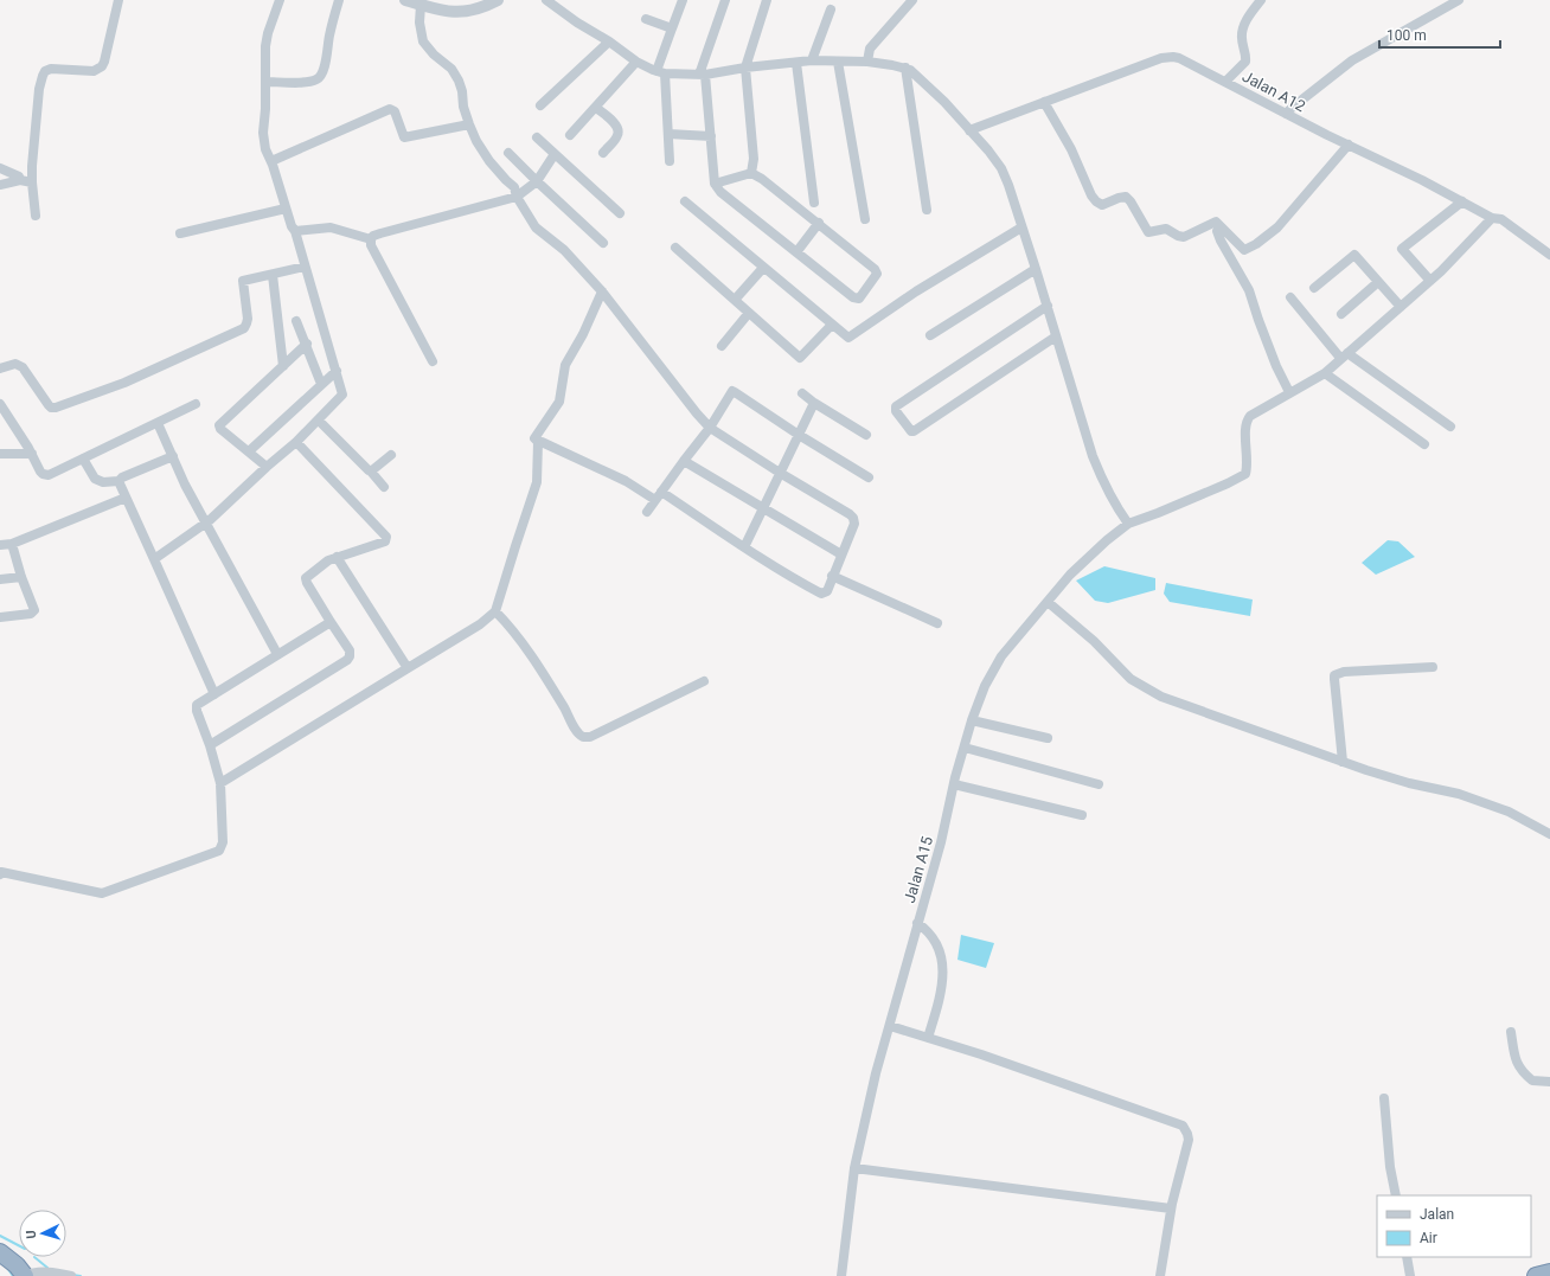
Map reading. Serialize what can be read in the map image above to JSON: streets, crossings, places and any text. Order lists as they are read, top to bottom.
{
  "streets": {
    "street": ["Jalan A12", "Jalan A15"]
  },
  "legend": ["Jalan", "Air"],
  "scale_bar": "100 m",
  "north": "left"
}
